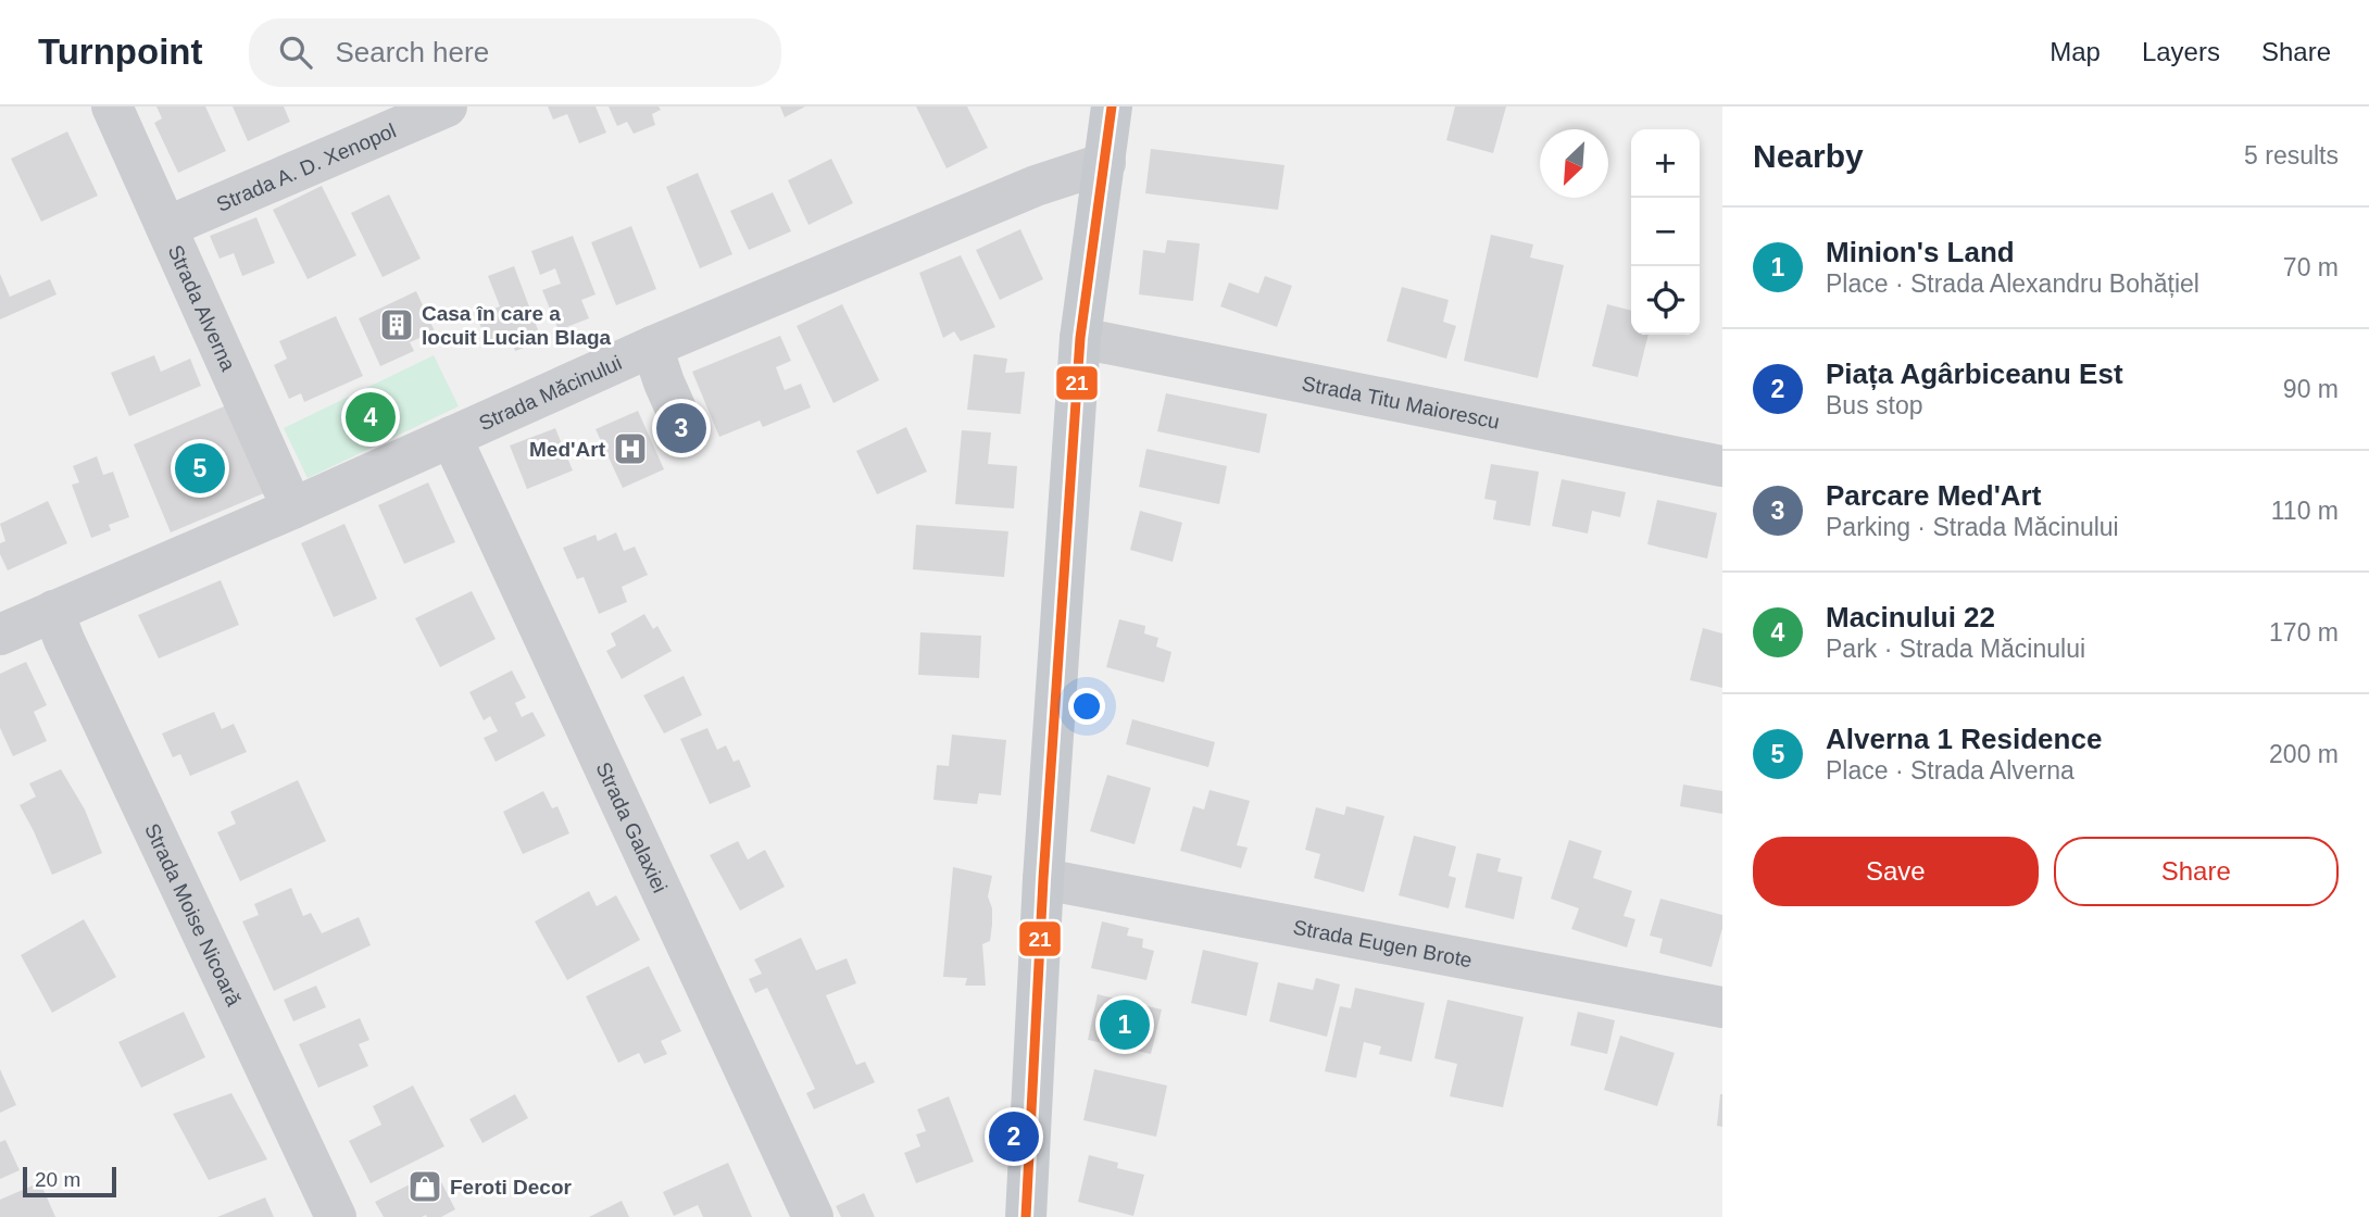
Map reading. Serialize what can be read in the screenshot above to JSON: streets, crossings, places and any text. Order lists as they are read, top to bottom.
{
  "streets": {
    "street": [
      "Strada A. D. Xenopol",
      "Strada Alverna",
      "Strada Măcinului",
      "Strada Titu Maiorescu",
      "Strada Galaxiei",
      "Strada Moise Nicoară",
      "Strada Eugen Brote"
    ]
  },
  "crossings": [
    ["Strada A. D. Xenopol", "Strada Alverna"],
    ["Strada Alverna", "Strada Măcinului"],
    ["Strada Măcinului", "Strada Galaxiei"],
    ["Strada Măcinului", "Strada Moise Nicoară"]
  ],
  "places": {
    "building": ["Casa în care a locuit Lucian Blaga"],
    "hospital": ["Med'Art"],
    "shop": ["Feroti Decor"]
  },
  "lines": ["transit line 21"],
  "scale_bar": "20 m",
  "north": "bottom left",
  "page": {
    "header": "Turnpoint",
    "search": "Search here",
    "nav": ["Map", "Layers", "Share"],
    "heading": ["Nearby", "5 results"],
    "map_buttons": ["+", "−"],
    "list": [
      {
        "mark": "1",
        "name": "Minion's Land",
        "note": "Place · Strada Alexandru Bohățiel",
        "value": "70 m"
      },
      {
        "mark": "2",
        "name": "Piața Agârbiceanu Est",
        "note": "Bus stop",
        "value": "90 m"
      },
      {
        "mark": "3",
        "name": "Parcare Med'Art",
        "note": "Parking · Strada Măcinului",
        "value": "110 m"
      },
      {
        "mark": "4",
        "name": "Macinului 22",
        "note": "Park · Strada Măcinului",
        "value": "170 m"
      },
      {
        "mark": "5",
        "name": "Alverna 1 Residence",
        "note": "Place · Strada Alverna",
        "value": "200 m"
      }
    ],
    "pins": [
      "4",
      "3",
      "5",
      "1",
      "2"
    ],
    "buttons": ["Save", "Share"],
    "scale": "20 m"
  }
}
